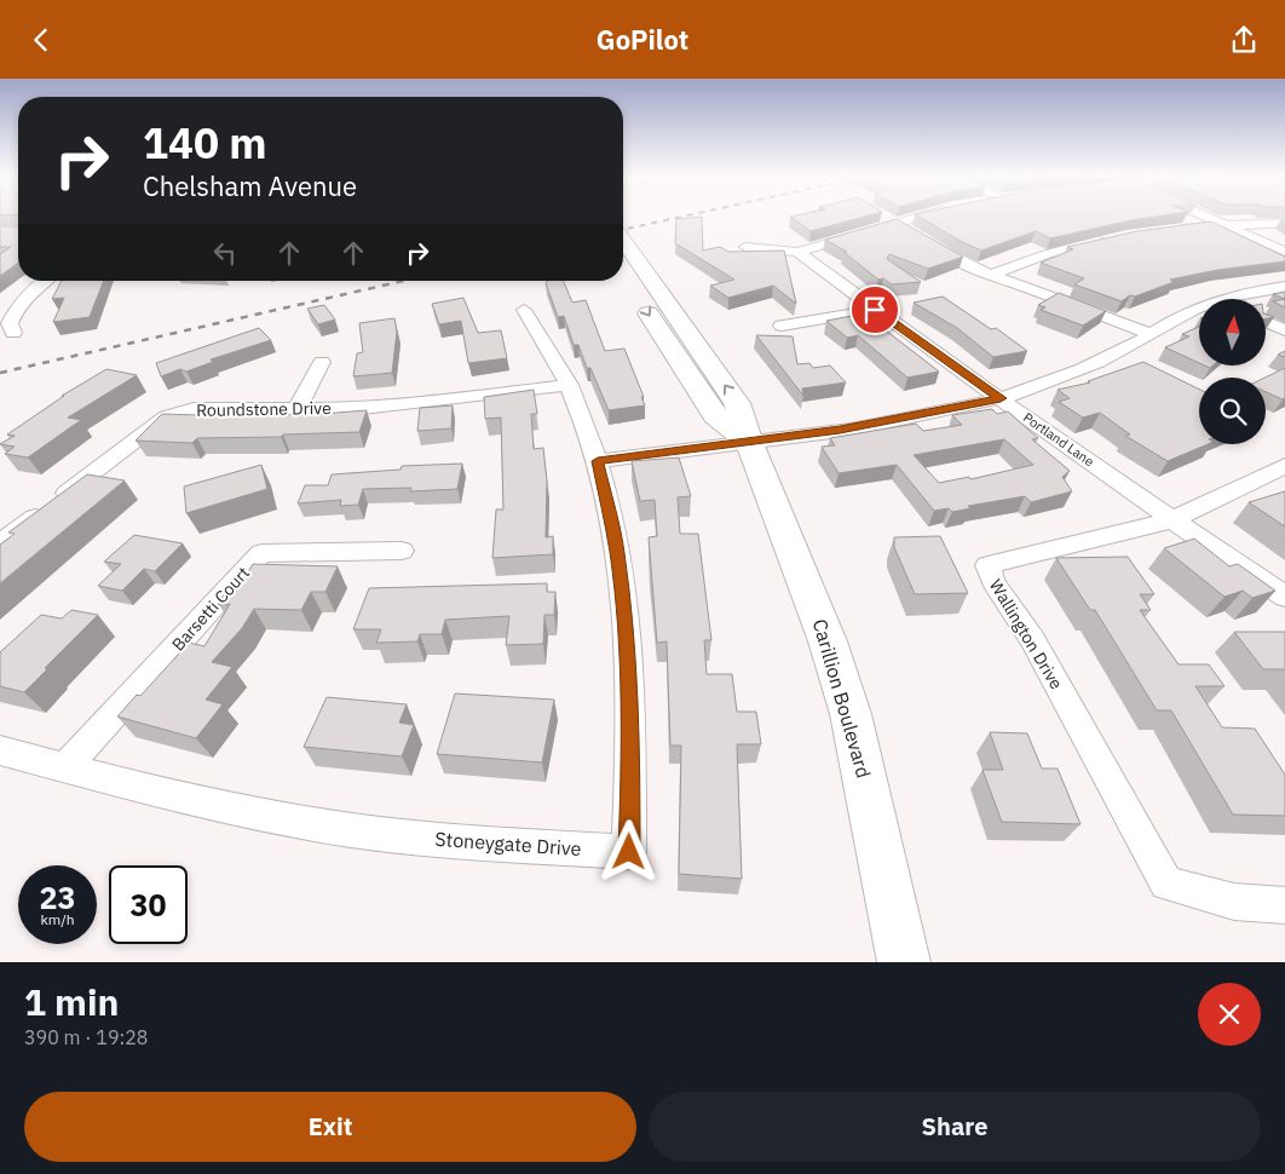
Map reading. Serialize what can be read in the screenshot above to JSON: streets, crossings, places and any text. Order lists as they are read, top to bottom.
{
  "streets": {
    "street": [
      "Roundstone Drive",
      "Portland Lane",
      "Barsetti Court",
      "Wallington Drive",
      "Carillion Boulevard",
      "Stoneygate Drive"
    ]
  },
  "crossings": [
    ["Roundstone Drive", "Stoneygate Drive"],
    ["Portland Lane", "Wallington Drive"],
    ["Barsetti Court", "Stoneygate Drive"]
  ],
  "north": "top",
  "page": {
    "header": "GoPilot",
    "turn": ["140 m", "Chelsham Avenue"],
    "speed": "23 km/h",
    "limit": "30",
    "heading": ["1 min", "390 m · 19:28"],
    "buttons": ["Exit", "Share"]
  }
}
